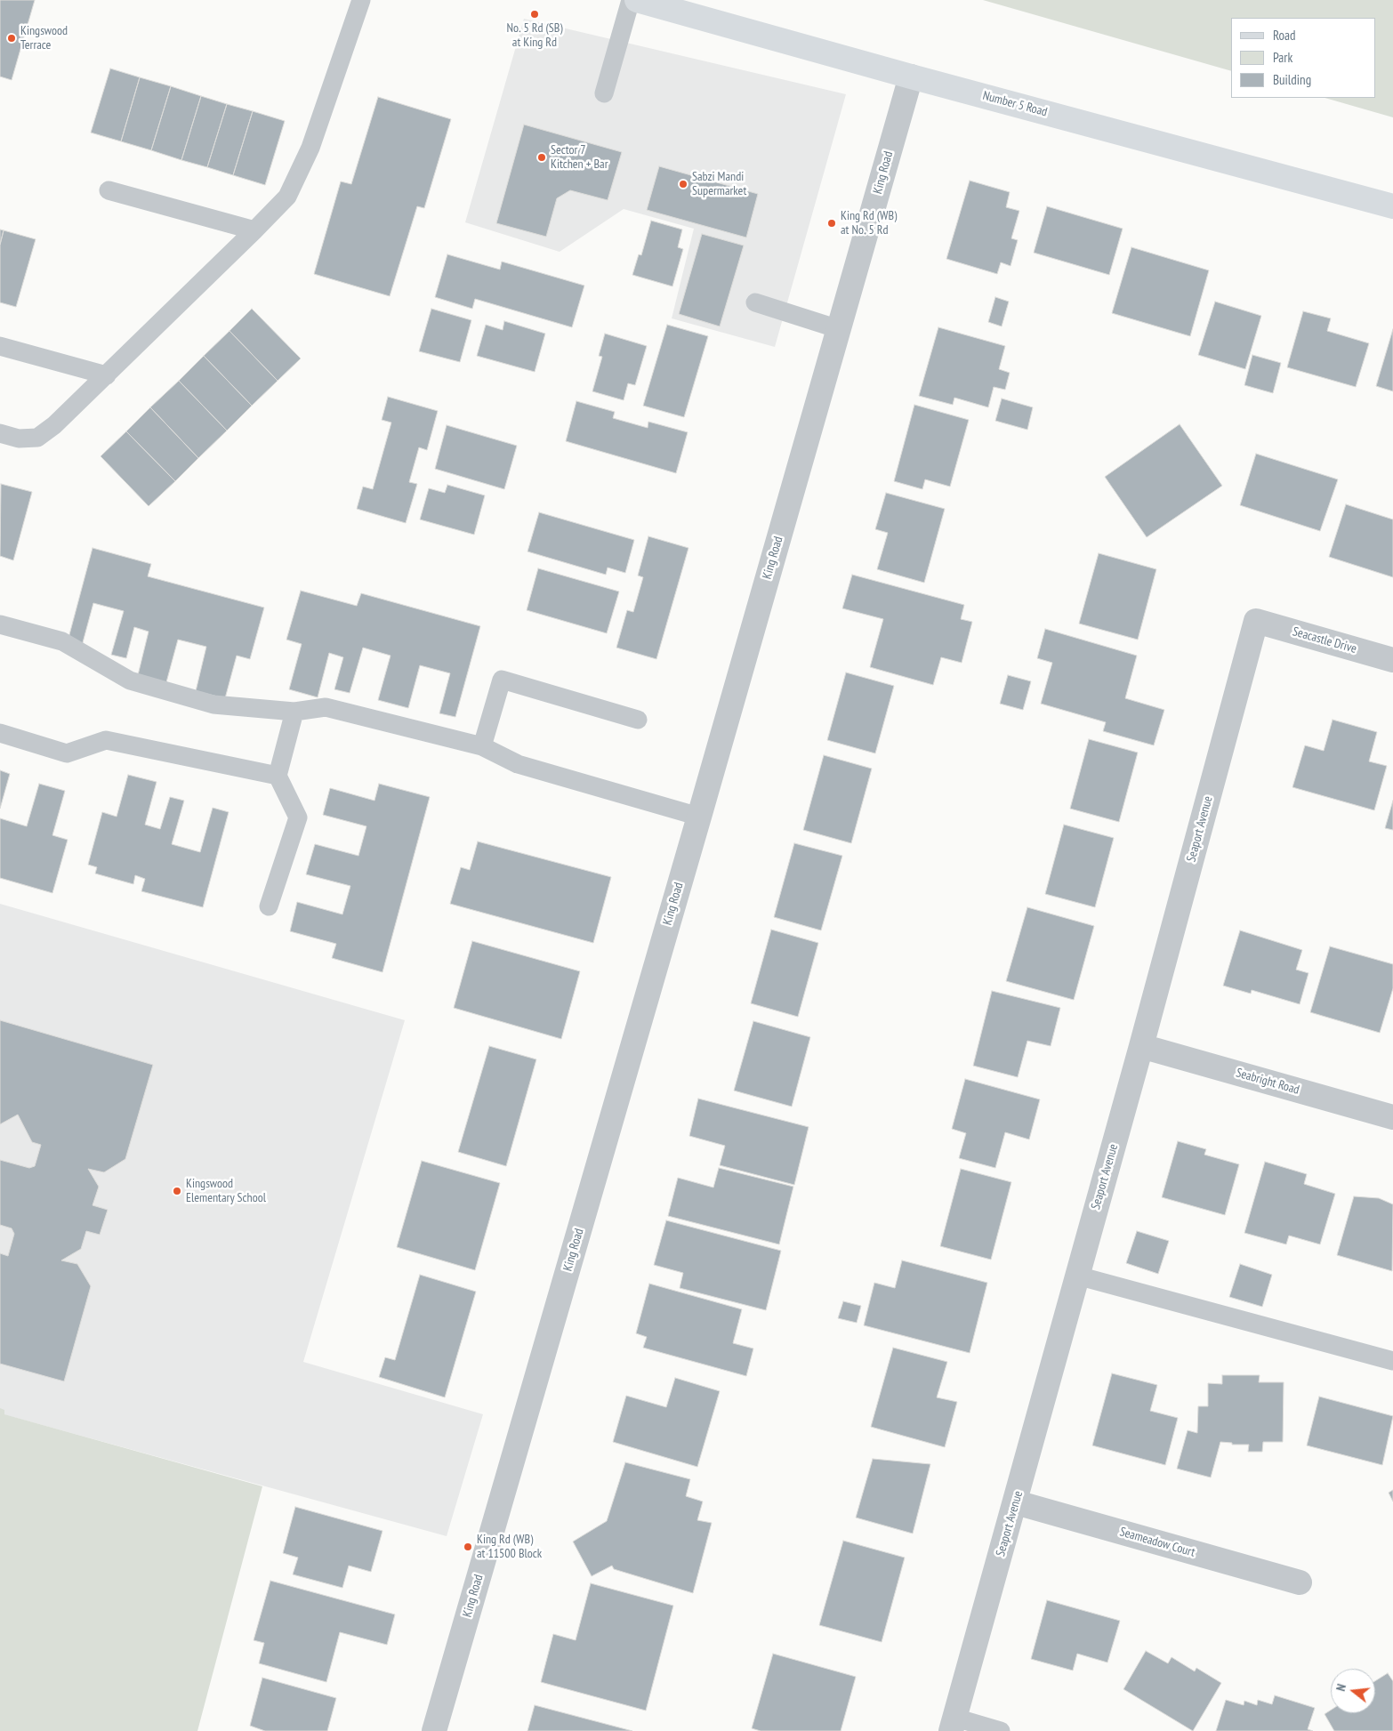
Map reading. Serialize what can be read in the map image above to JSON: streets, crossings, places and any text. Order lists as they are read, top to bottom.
{
  "streets": {
    "main road": ["Number 5 Road"],
    "street": [
      "King Road",
      "Seacastle Drive",
      "Seaport Avenue",
      "Seabright Road",
      "Seameadow Court"
    ]
  },
  "crossings": [
    ["Number 5 Road", "King Road"],
    ["Seacastle Drive", "Seaport Avenue"],
    ["Seaport Avenue", "Seabright Road"],
    ["Seaport Avenue", "Seameadow Court"]
  ],
  "places": [
    "No. 5 Rd (SB) at King Rd",
    "Kingswood Terrace",
    "Sector 7 Kitchen + Bar",
    "Sabzi Mandi Supermarket",
    "King Rd (WB) at No. 5 Rd",
    "Kingswood Elementary School",
    "King Rd (WB) at 11500 Block"
  ],
  "legend": ["Road", "Park", "Building"],
  "north": "left"
}
